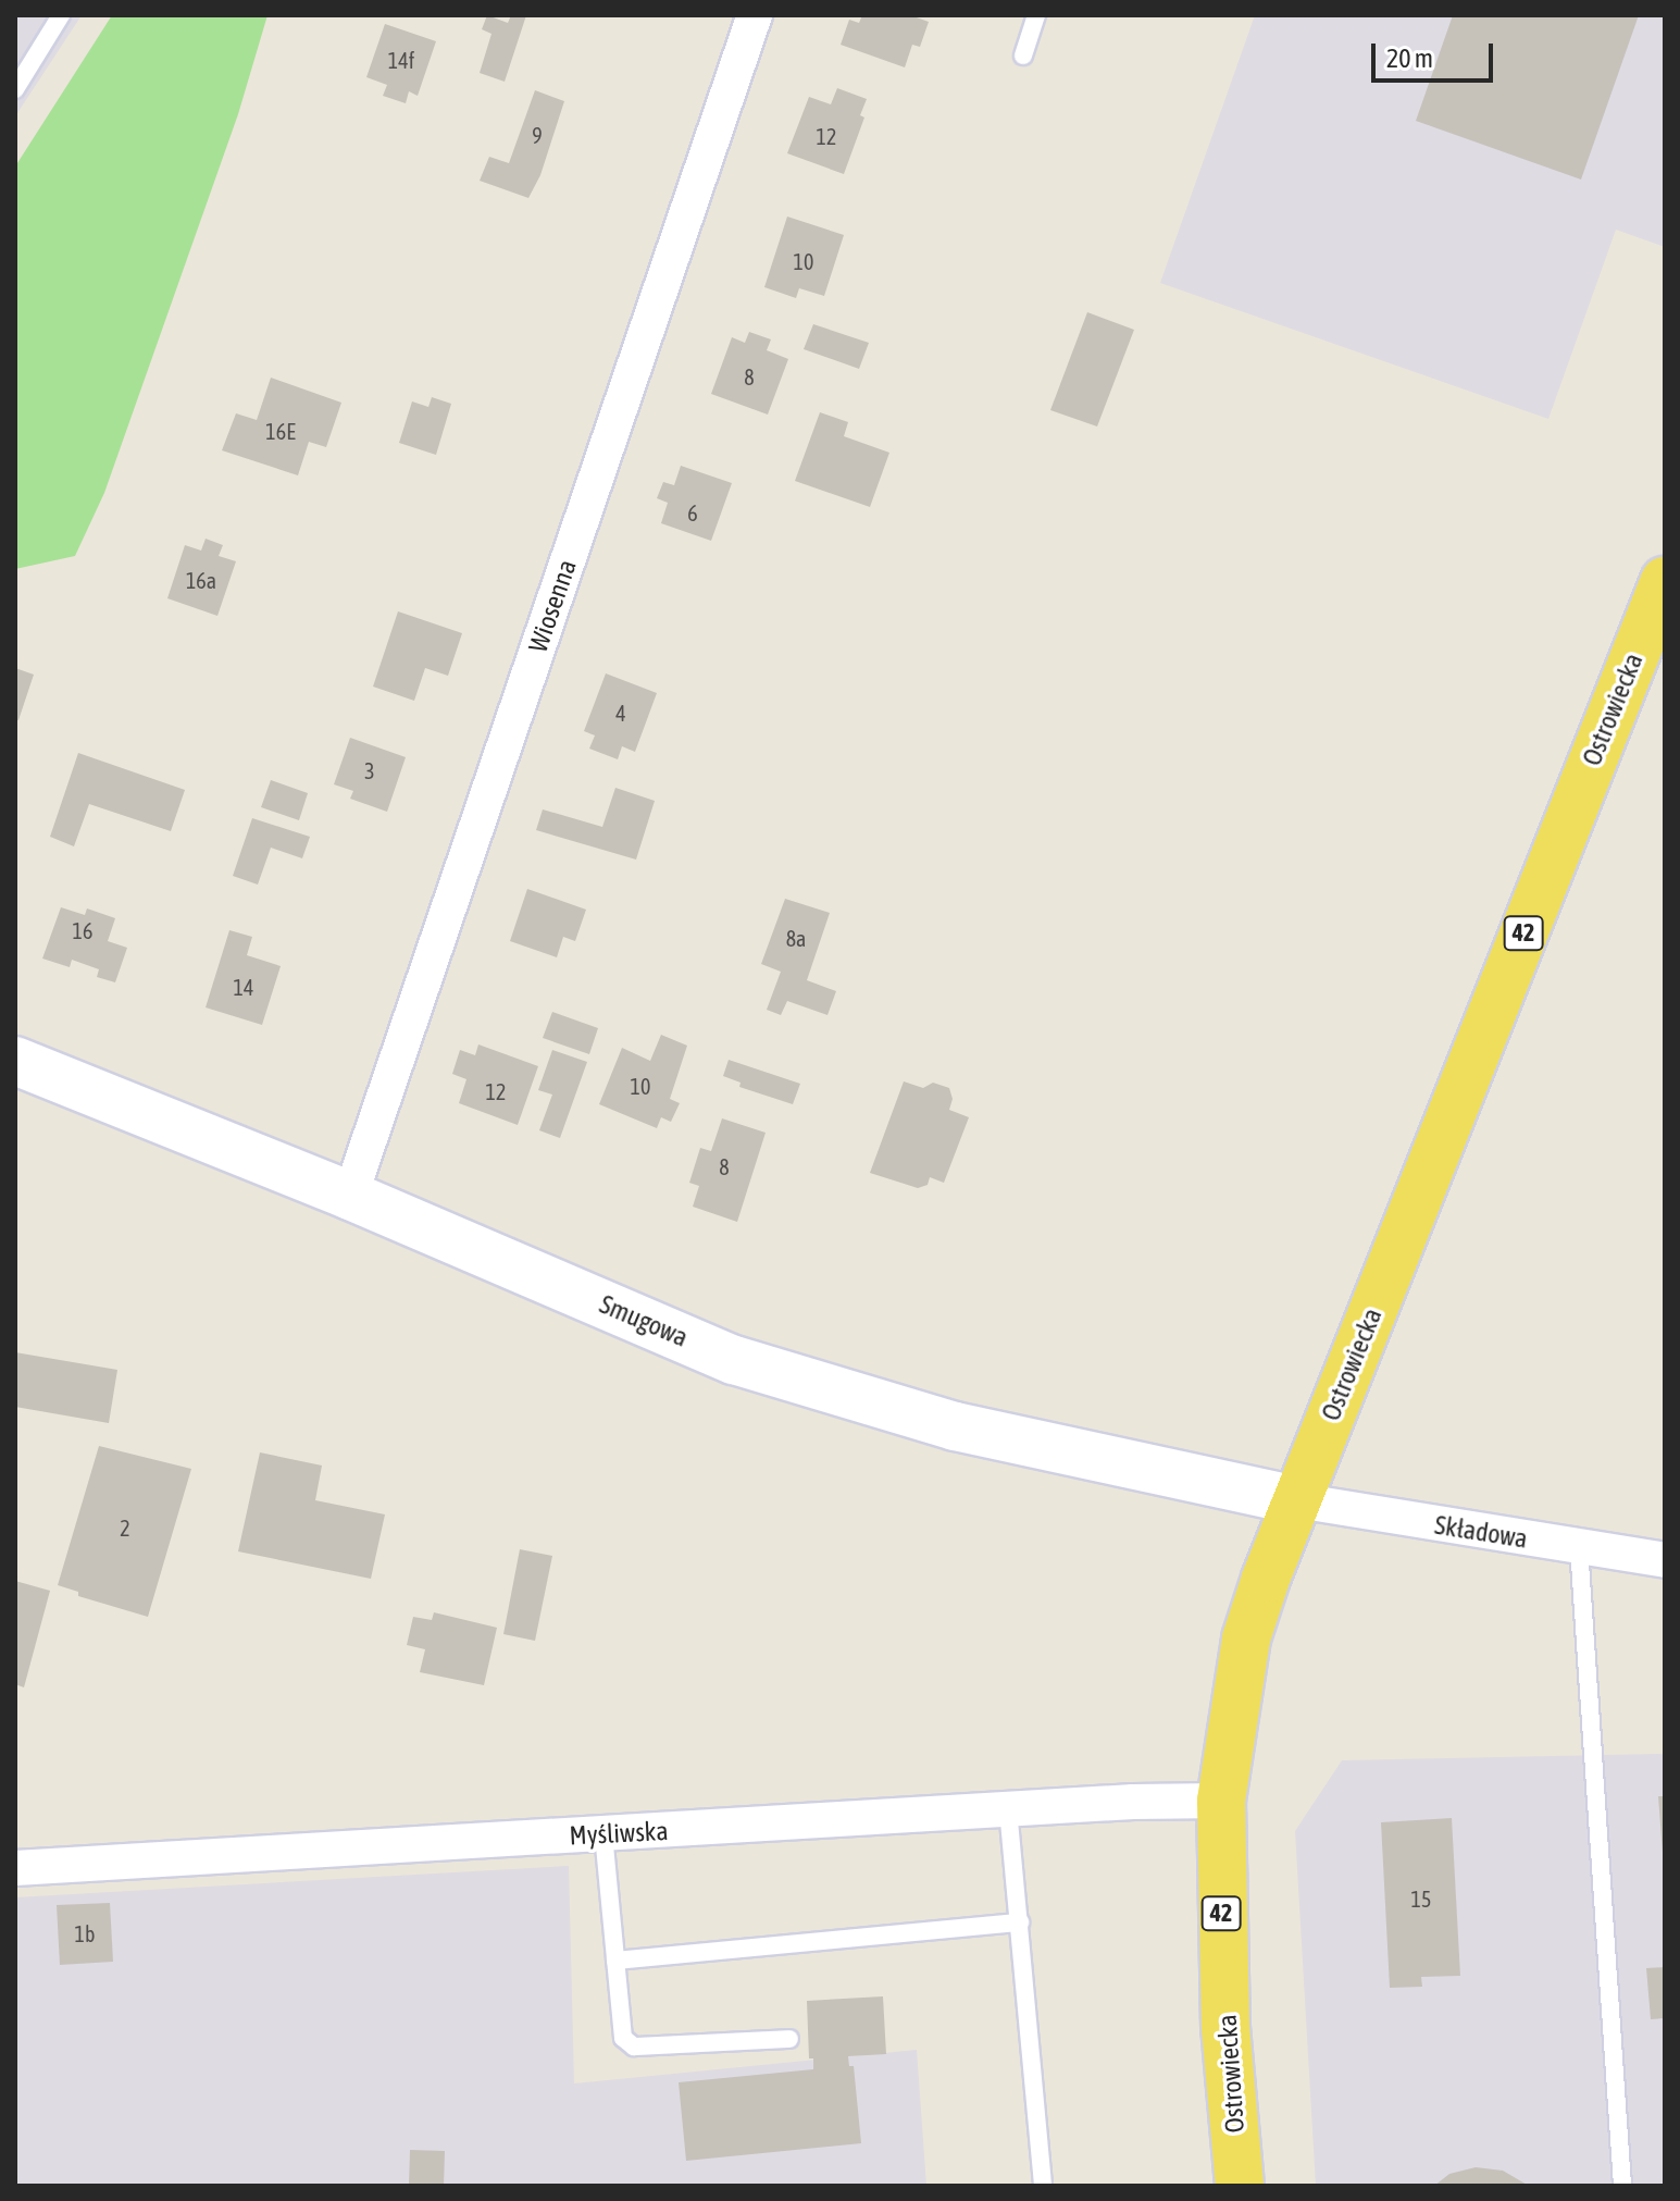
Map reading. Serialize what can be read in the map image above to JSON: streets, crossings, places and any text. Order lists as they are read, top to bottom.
{
  "streets": {
    "main road": ["Ostrowiecka", "42"],
    "street": [
      "Wiosenna",
      "Smugowa",
      "Składowa",
      "Myśliwska"
    ]
  },
  "crossings": [
    ["Wiosenna", "Smugowa"],
    ["Ostrowiecka", "Smugowa"],
    ["Ostrowiecka", "Składowa"],
    ["Ostrowiecka", "Myśliwska"],
    ["Smugowa", "Składowa"]
  ],
  "house_numbers": [
    "14f",
    "9",
    "12",
    "10",
    "8",
    "16E",
    "6",
    "16a",
    "4",
    "3",
    "16",
    "8a",
    "14",
    "10",
    "12",
    "8",
    "2",
    "15",
    "1b"
  ],
  "scale_bar": "20 m"
}
